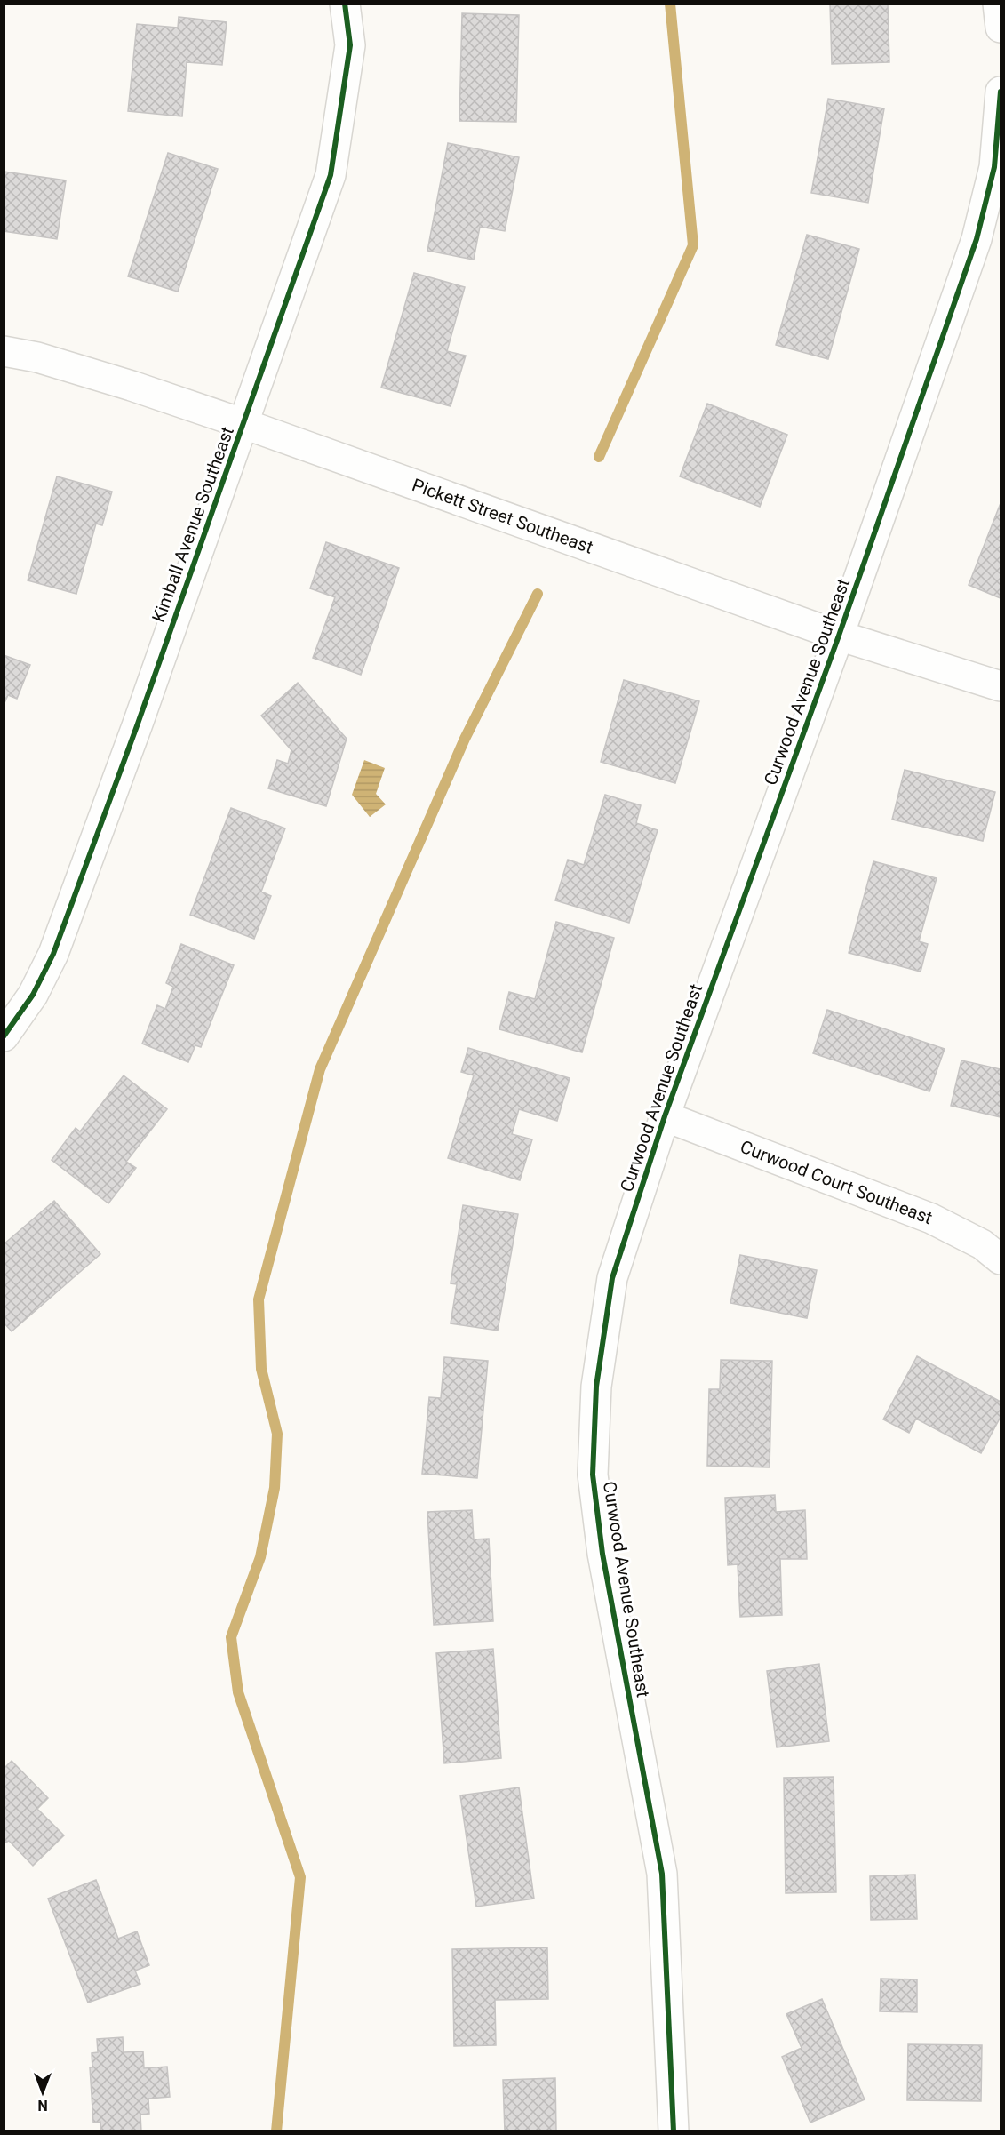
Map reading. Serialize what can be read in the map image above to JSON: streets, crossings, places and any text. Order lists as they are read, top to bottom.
{
  "streets": {
    "street": [
      "Pickett Street Southeast",
      "Kimball Avenue Southeast",
      "Curwood Avenue Southeast",
      "Curwood Court Southeast"
    ]
  },
  "crossings": [
    ["Pickett Street Southeast", "Kimball Avenue Southeast"],
    ["Pickett Street Southeast", "Curwood Avenue Southeast"],
    ["Curwood Avenue Southeast", "Curwood Court Southeast"]
  ],
  "north": "bottom"
}
